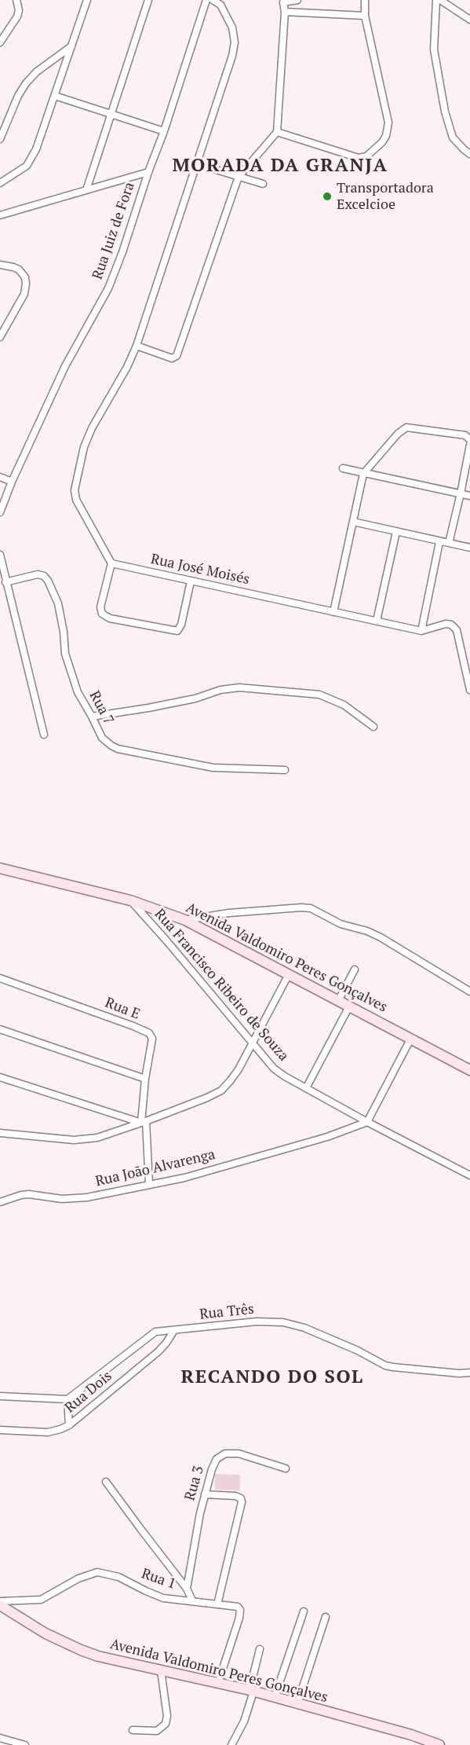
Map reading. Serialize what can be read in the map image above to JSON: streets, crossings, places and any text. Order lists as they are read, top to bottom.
{
  "streets": {
    "street": [
      "Rua Juiz de Fora",
      "Rua José Moisés",
      "Rua 7",
      "Avenida Valdomiro Peres Gonçalves",
      "Rua Francisco Ribeiro de Souza",
      "Rua E",
      "Rua João Alvarenga",
      "Rua Três",
      "Rua Dois",
      "Rua 3",
      "Rua 1"
    ]
  },
  "crossings": [
    ["Avenida Valdomiro Peres Gonçalves", "Rua Francisco Ribeiro de Souza"],
    ["Avenida Valdomiro Peres Gonçalves", "Rua 1"],
    ["Rua Francisco Ribeiro de Souza", "Rua João Alvarenga"],
    ["Rua E", "Rua João Alvarenga"],
    ["Rua Três", "Rua Dois"]
  ],
  "districts": ["MORADA DA GRANJA", "RECANDO DO SOL"],
  "places": ["Transportadora Excelcioe"]
}
